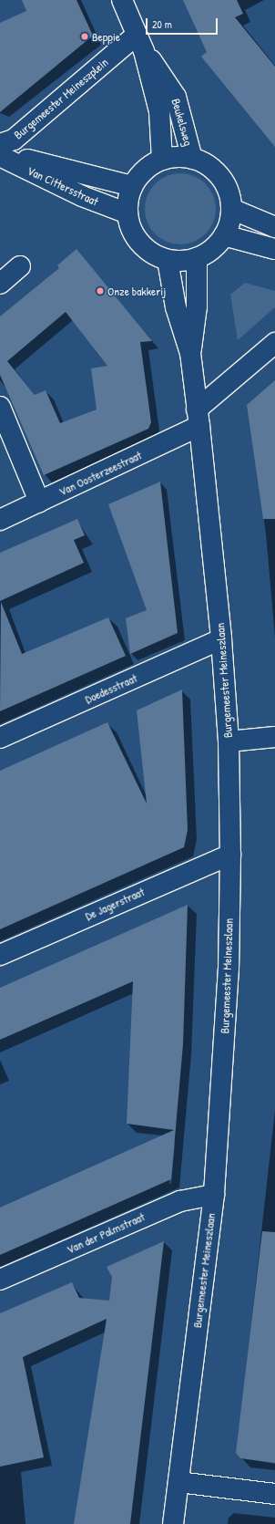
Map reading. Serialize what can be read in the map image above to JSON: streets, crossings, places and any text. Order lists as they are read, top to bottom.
{
  "streets": {
    "street": [
      "Burgemeester Meineszplein",
      "Beukelsweg",
      "Van Cittersstraat",
      "Van Oosterzeestraat",
      "Burgemeester Meineszlaan",
      "Doedesstraat",
      "De Jagerstraat",
      "Van der Palmstraat"
    ]
  },
  "crossings": [
    ["Burgemeester Meineszplein", "Beukelsweg"],
    ["Beukelsweg", "Van Cittersstraat"],
    ["Van Oosterzeestraat", "Burgemeester Meineszlaan"],
    ["Burgemeester Meineszlaan", "Doedesstraat"],
    ["Burgemeester Meineszlaan", "De Jagerstraat"],
    ["Burgemeester Meineszlaan", "Van der Palmstraat"]
  ],
  "places": ["Beppie", "Onze bakkerij"],
  "scale_bar": "20 m"
}
